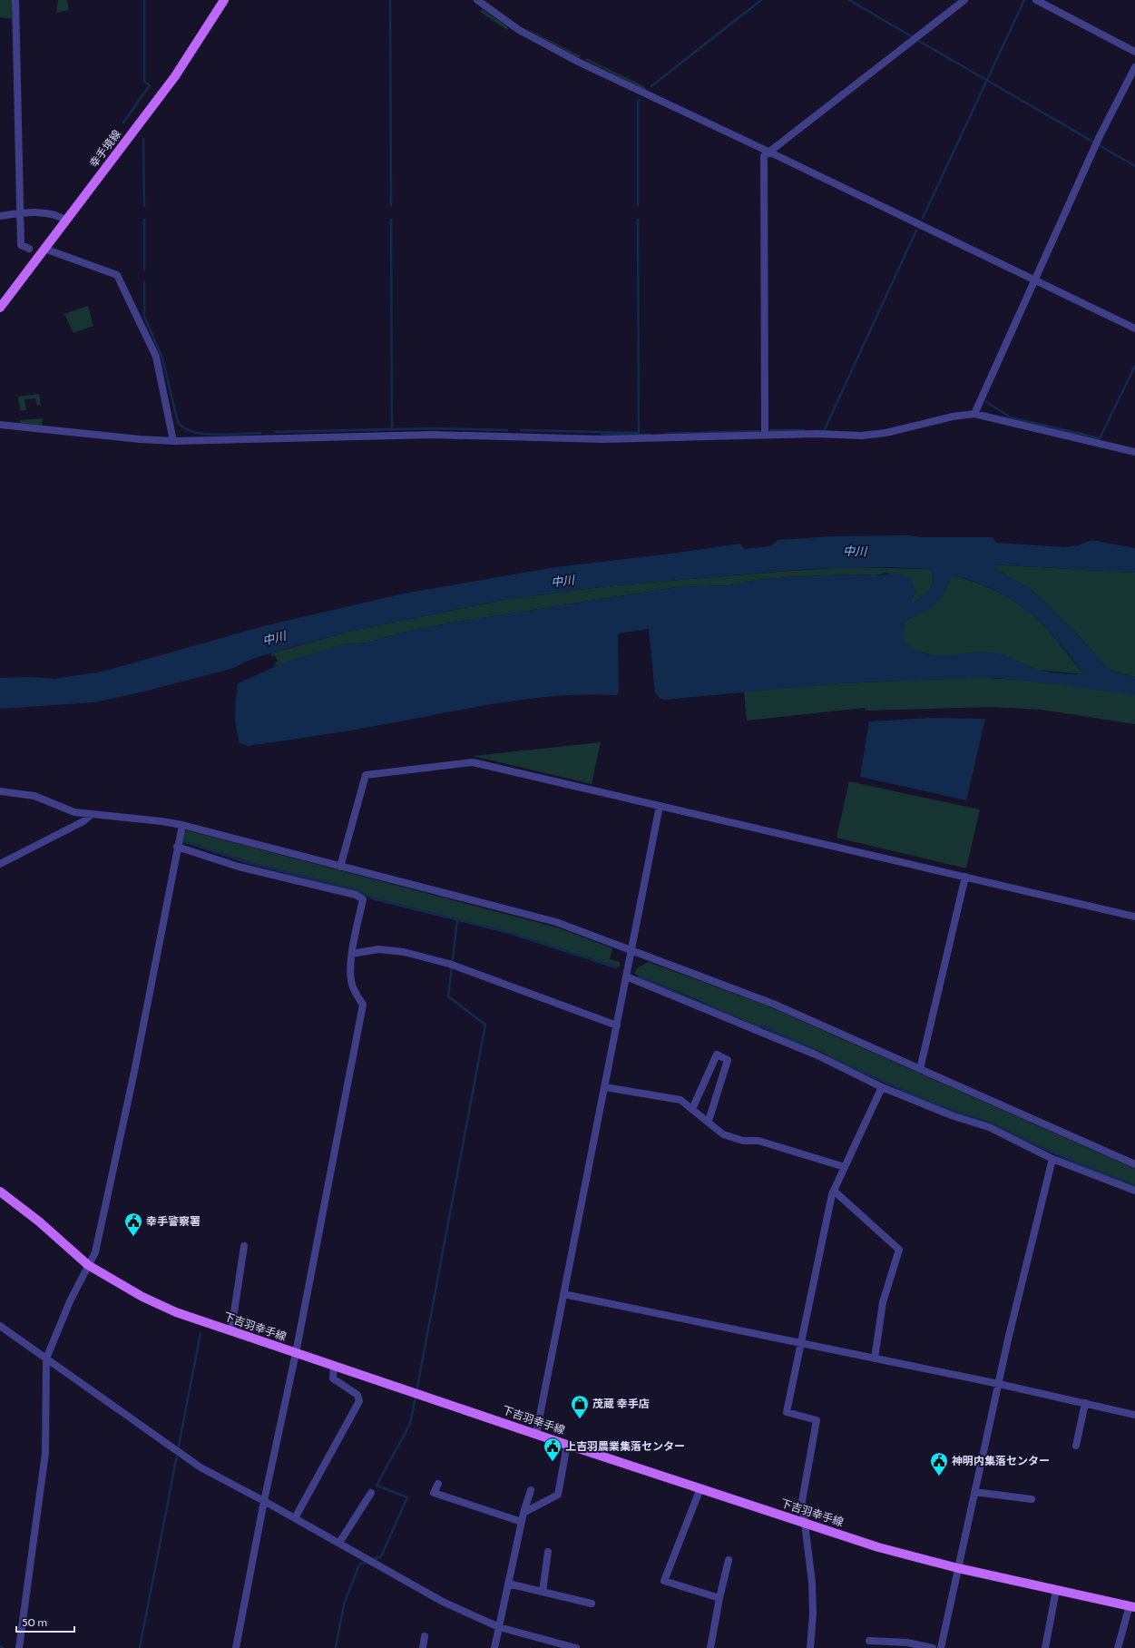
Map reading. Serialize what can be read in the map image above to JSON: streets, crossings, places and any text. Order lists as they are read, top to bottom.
{
  "streets": {
    "main road": ["幸手境線", "下吉羽幸手線"]
  },
  "water": ["中川"],
  "places": {
    "public building": ["幸手警察署", "上吉羽農業集落センター", "神明内集落センター"],
    "shop": ["茂蔵 幸手店"]
  },
  "scale_bar": "50 m"
}
